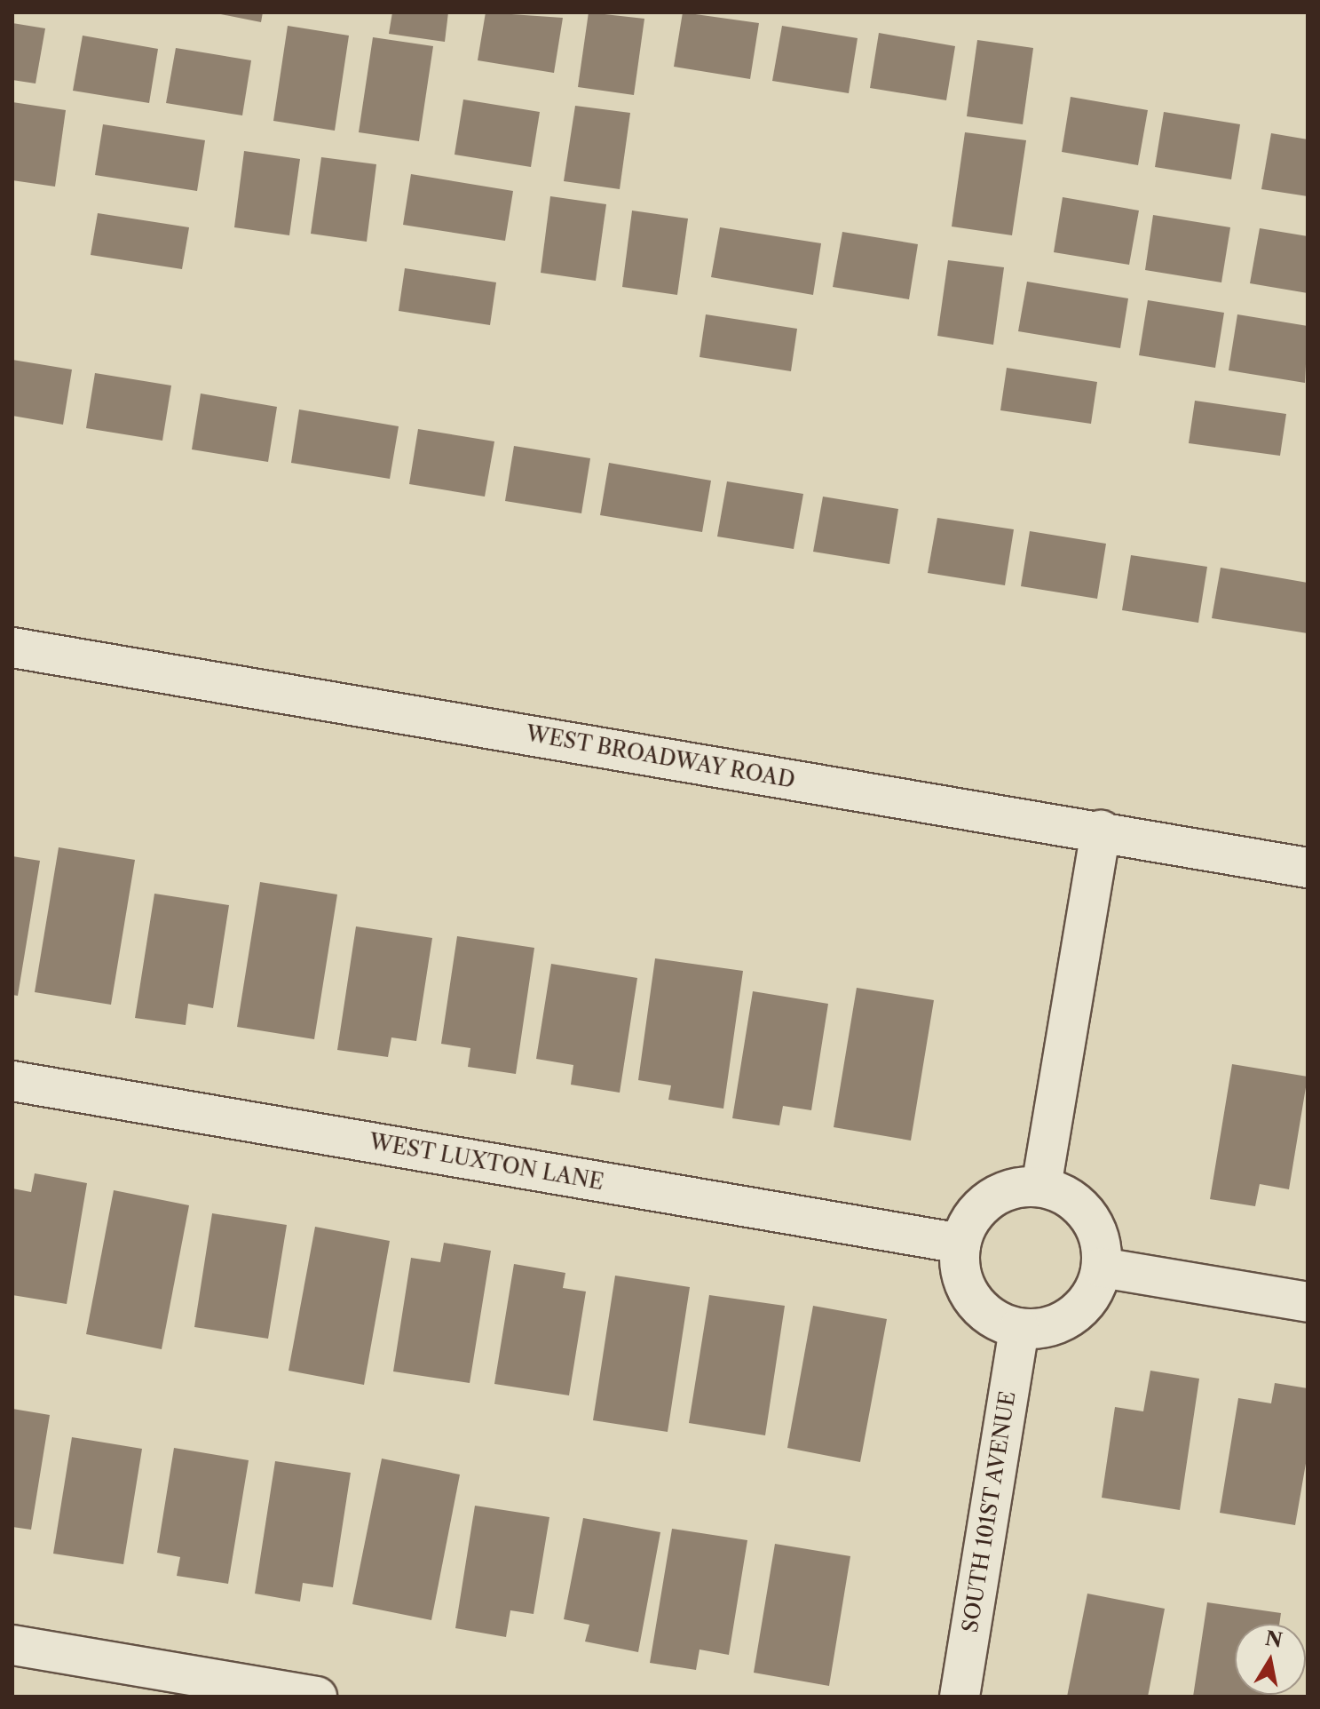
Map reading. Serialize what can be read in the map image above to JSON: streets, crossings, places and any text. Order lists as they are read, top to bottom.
{
  "streets": {
    "street": ["WEST BROADWAY ROAD", "WEST LUXTON LANE", "SOUTH 101ST AVENUE"]
  },
  "crossings": [
    ["WEST LUXTON LANE", "SOUTH 101ST AVENUE"]
  ],
  "north": "top"
}
